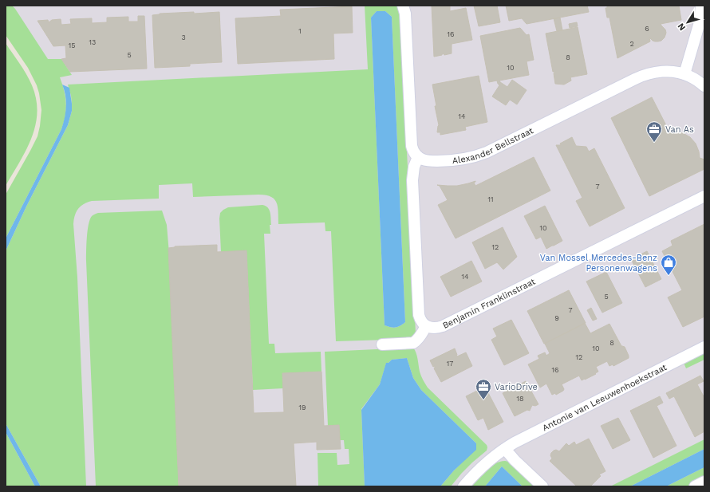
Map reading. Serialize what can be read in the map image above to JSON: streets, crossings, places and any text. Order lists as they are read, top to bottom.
{
  "streets": {
    "street": ["Alexander Bellstraat", "Benjamin Franklinstraat", "Antonie van Leeuwenhoekstraat"]
  },
  "places": {
    "office": ["Van As", "VarioDrive"],
    "shop": ["Van Mossel Mercedes-Benz Personenwagens"]
  },
  "house_numbers": [
    "6",
    "1",
    "16",
    "3",
    "13",
    "2",
    "15",
    "5",
    "8",
    "10",
    "14",
    "7",
    "11",
    "10",
    "12",
    "14",
    "5",
    "7",
    "9",
    "8",
    "10",
    "12",
    "17",
    "16",
    "18",
    "19"
  ],
  "north": "bottom left"
}
